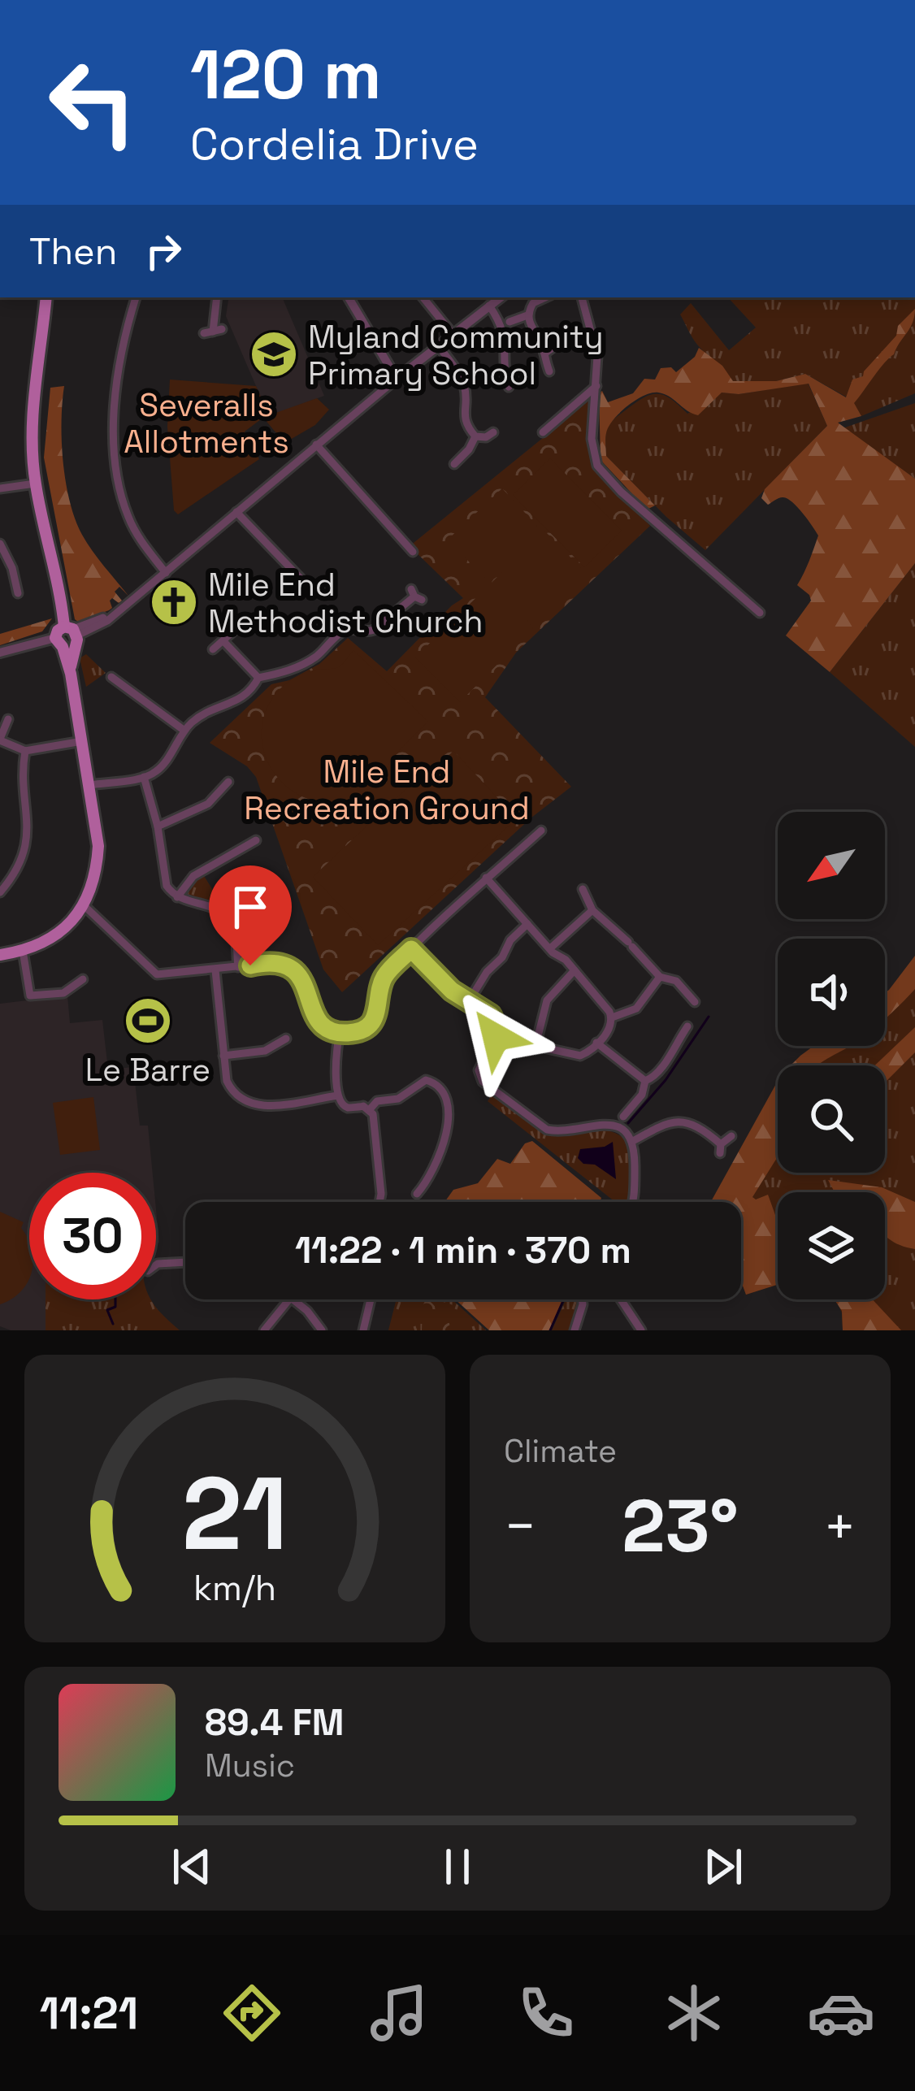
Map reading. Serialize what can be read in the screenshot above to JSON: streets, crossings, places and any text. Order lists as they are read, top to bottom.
{
  "parks": ["Severalls Allotments", "Mile End Recreation Ground"],
  "places": {
    "school or university": ["Myland Community Primary School"],
    "church": ["Mile End Methodist Church"],
    "sports": ["Le Barre"]
  },
  "north": "bottom left",
  "page": {
    "turn": ["120 m", "Cordelia Drive"],
    "then": "Then",
    "limit": "30",
    "trip": "11:22 · 1 min · 370 m",
    "tile": "Climate",
    "heat": ["−", "23°", "+"],
    "song": ["89.4 FM", "Music"],
    "tabs": "11:21",
    "gauge": ["21", "km/h"]
  }
}
